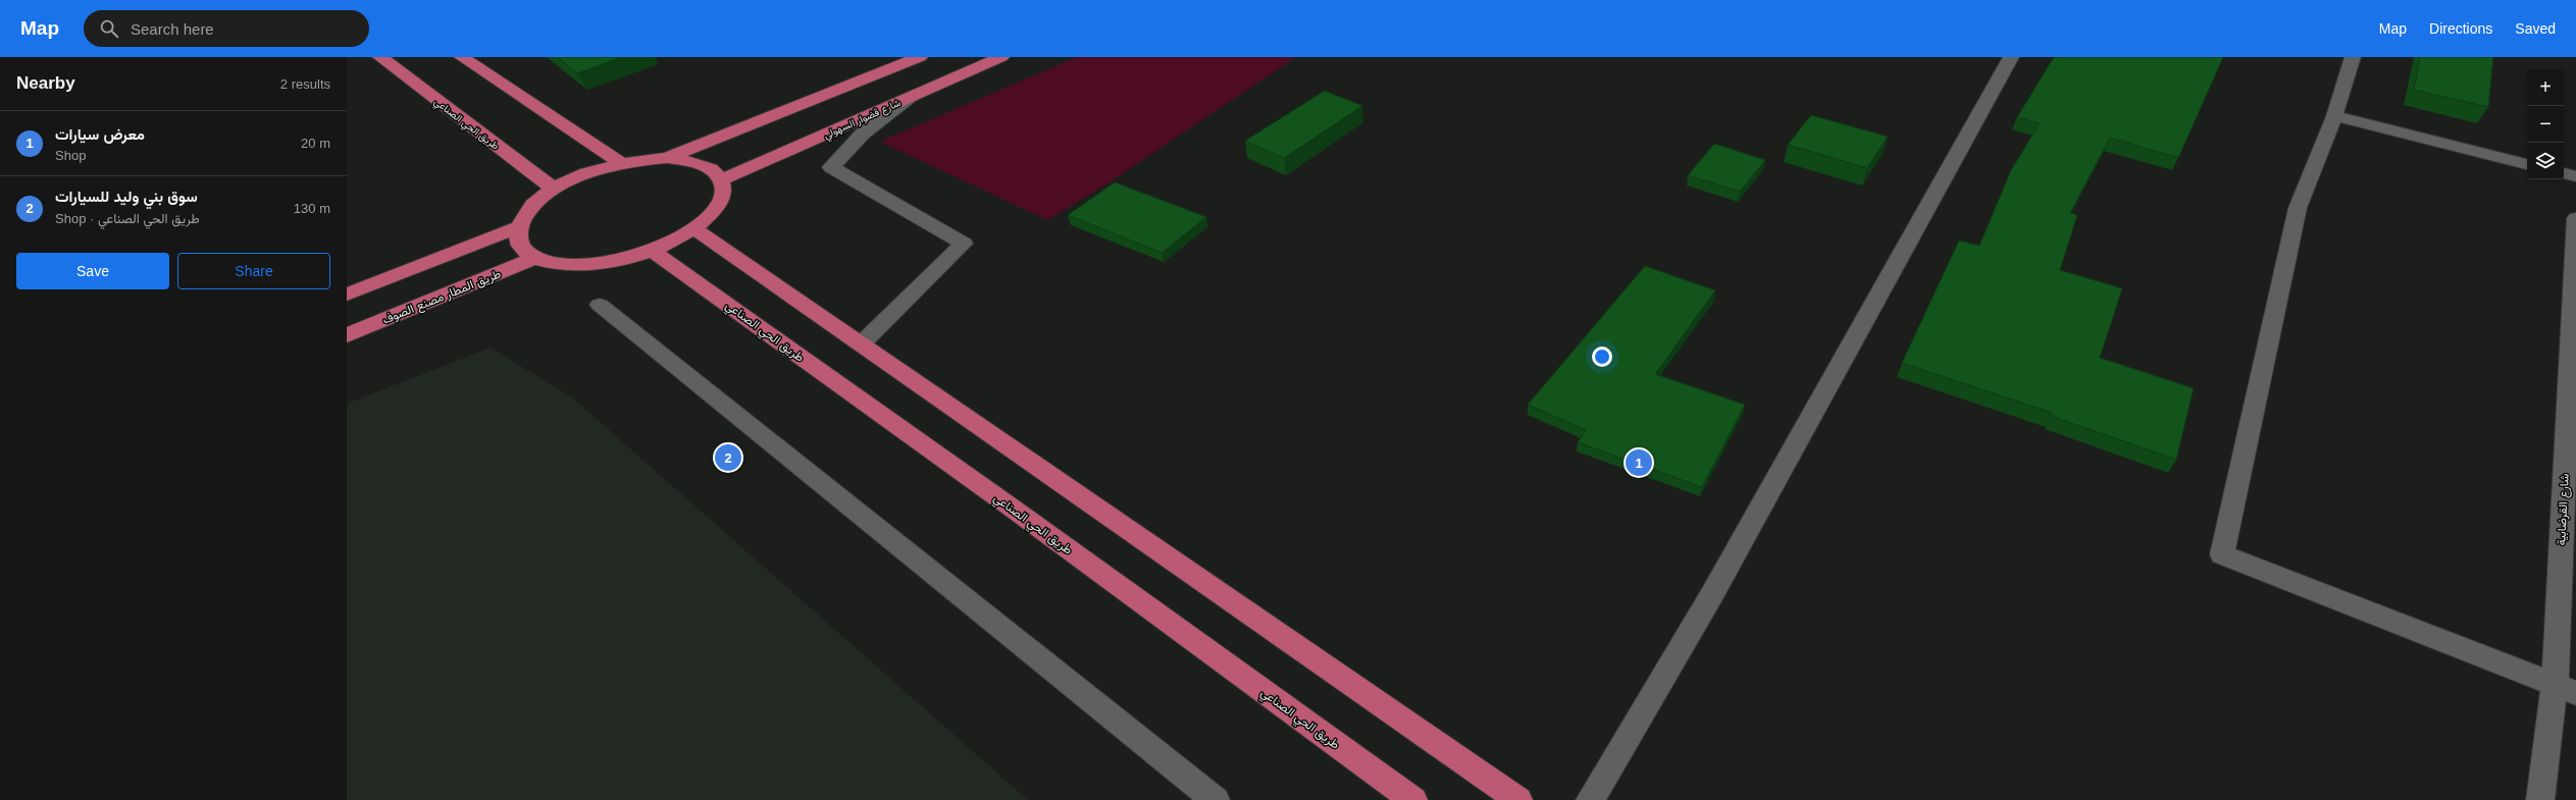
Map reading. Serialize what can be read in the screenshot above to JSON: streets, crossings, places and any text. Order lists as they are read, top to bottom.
{
  "streets": {
    "highway": ["شارع قضوار السهولي", "طريق الحي الصناعي", "طريق المطار مصنع الصوف"],
    "street": ["شارع القرضابية"]
  },
  "page": {
    "header": "Map",
    "search": "Search here",
    "nav": ["Map", "Directions", "Saved"],
    "heading": ["Nearby", "2 results"],
    "map_buttons": ["+", "−"],
    "list": [
      {
        "mark": "1",
        "name": "معرض سيارات",
        "note": "Shop",
        "value": "20 m"
      },
      {
        "mark": "2",
        "name": "سوق بني وليد للسيارات",
        "note": "Shop · طريق الحي الصناعي",
        "value": "130 m"
      }
    ],
    "buttons": ["Save", "Share"],
    "pins": ["2", "1"]
  }
}
